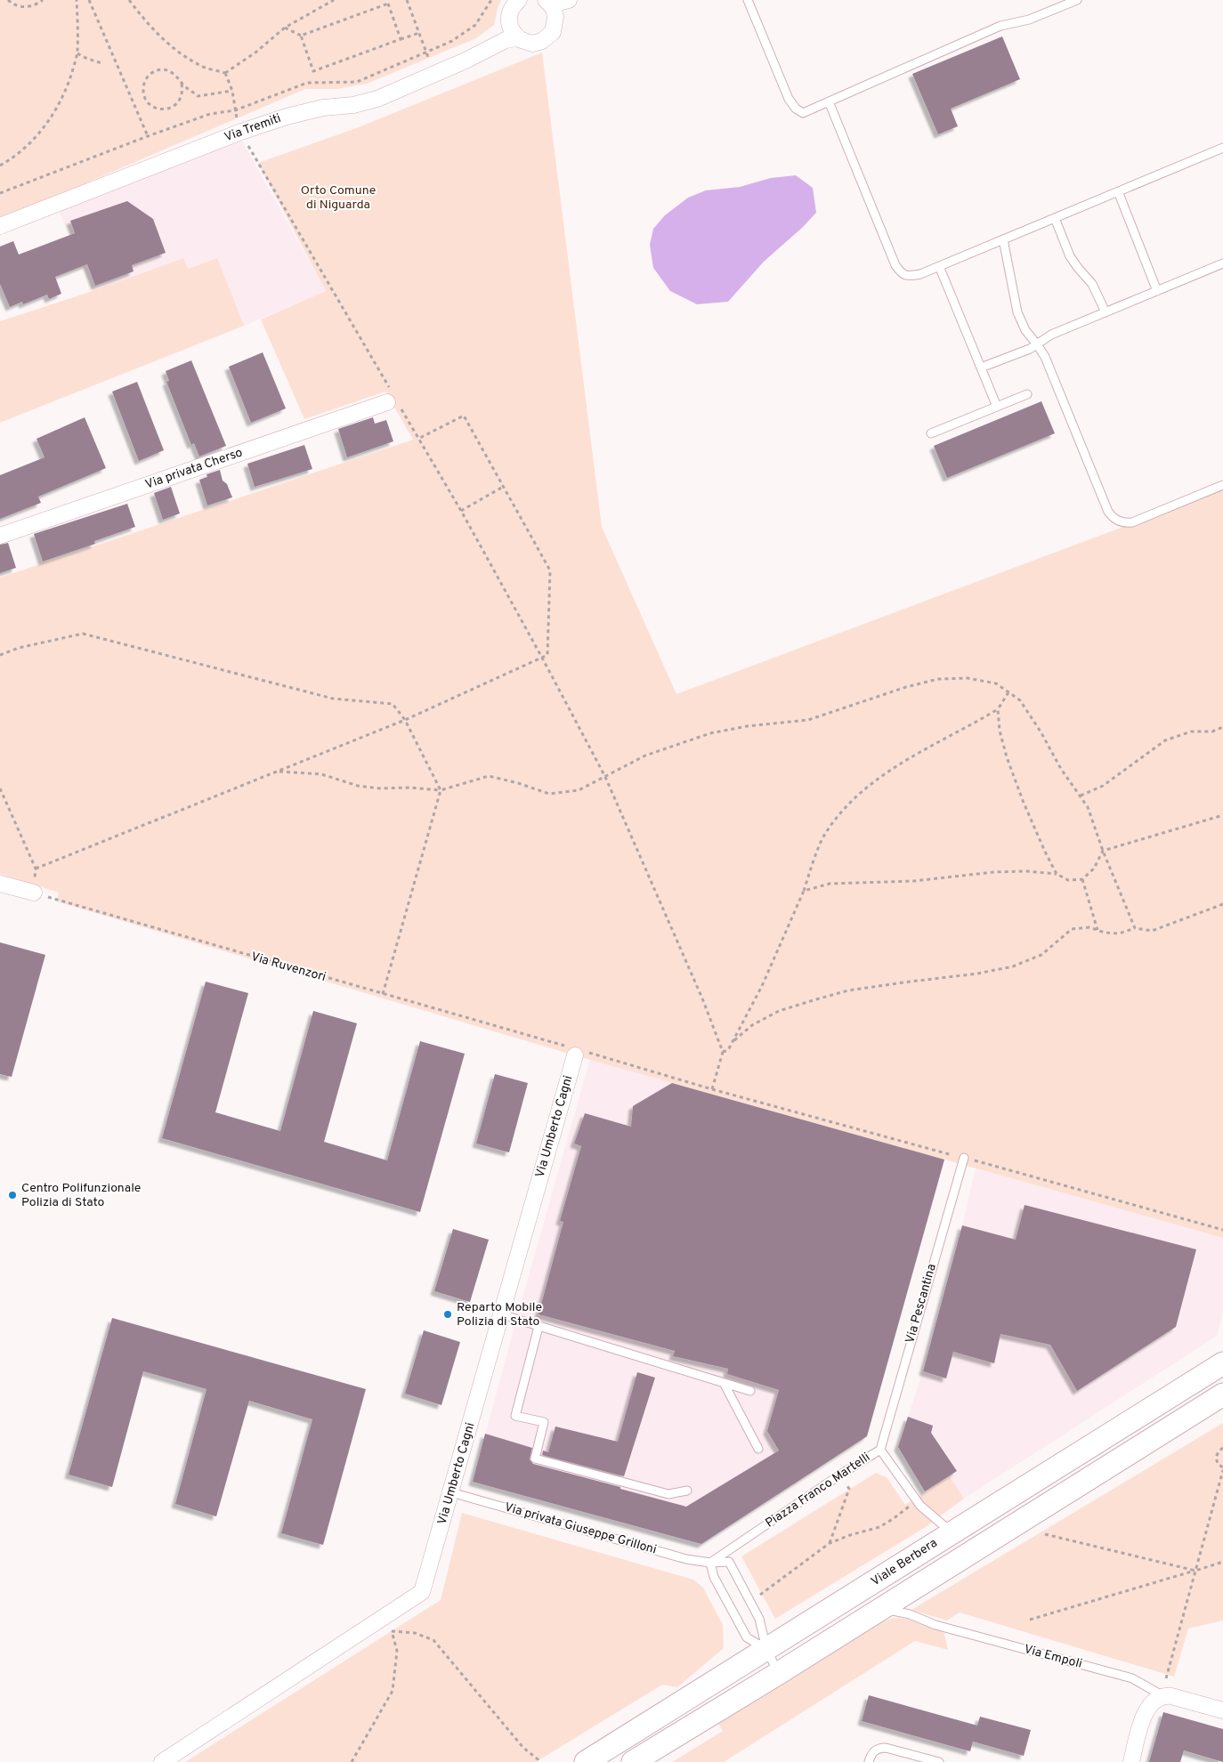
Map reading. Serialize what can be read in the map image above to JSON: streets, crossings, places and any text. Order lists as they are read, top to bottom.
{
  "streets": {
    "street": [
      "Via Tremiti",
      "Via privata Cherso",
      "Via Umberto Cagni",
      "Viale Berbera",
      "Via Empoli"
    ],
    "lane": ["Via Pescantina", "Piazza Franco Martelli", "Via privata Giuseppe Grilloni"],
    "path": ["Via Ruvenzori"]
  },
  "crossings": [
    ["Via Ruvenzori", "Via Umberto Cagni"],
    ["Via Ruvenzori", "Via Pescantina"],
    ["Via Umberto Cagni", "Via privata Giuseppe Grilloni"],
    ["Via Pescantina", "Piazza Franco Martelli"],
    ["Piazza Franco Martelli", "Via privata Giuseppe Grilloni"],
    ["Piazza Franco Martelli", "Viale Berbera"],
    ["Viale Berbera", "Via Empoli"]
  ],
  "parks": ["Orto Comune di Niguarda"],
  "places": ["Centro Polifunzionale Polizia di Stato", "Reparto Mobile Polizia di Stato"]
}
